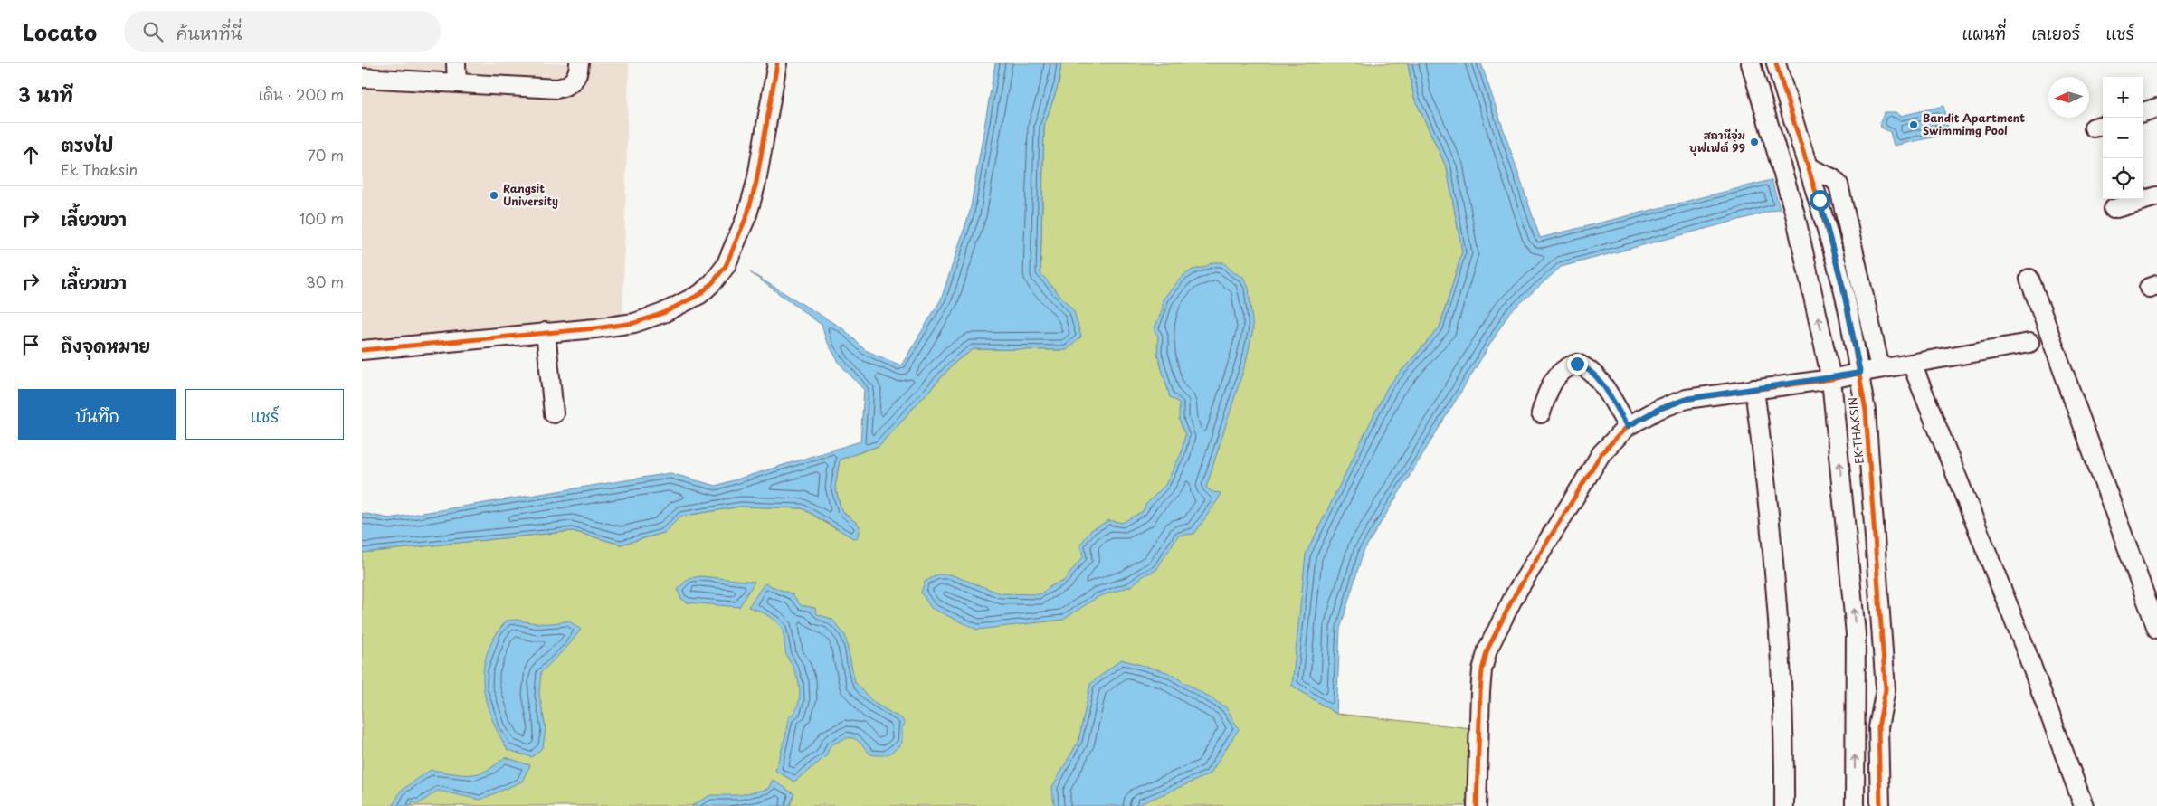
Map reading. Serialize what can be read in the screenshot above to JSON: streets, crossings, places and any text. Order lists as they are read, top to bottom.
{
  "streets": {
    "street": ["EK THAKSIN"]
  },
  "places": ["Bandit Apartment Swimmimg Pool", "สถานีจุ่ม บุฟเฟต์ 99", "Rangsit University"],
  "north": "left",
  "page": {
    "header": "Locato",
    "search": "ค้นหาที่นี่",
    "nav": ["แผนที่", "เลเยอร์", "แชร์"],
    "heading": ["3 นาที", "เดิน · 200 m"],
    "map_buttons": ["+", "−"],
    "list": [
      ["ตรงไป", "Ek Thaksin", "70 m"],
      ["เลี้ยวขวา", "100 m"],
      ["เลี้ยวขวา", "30 m"],
      "ถึงจุดหมาย"
    ],
    "buttons": ["บันทึก", "แชร์"]
  }
}
